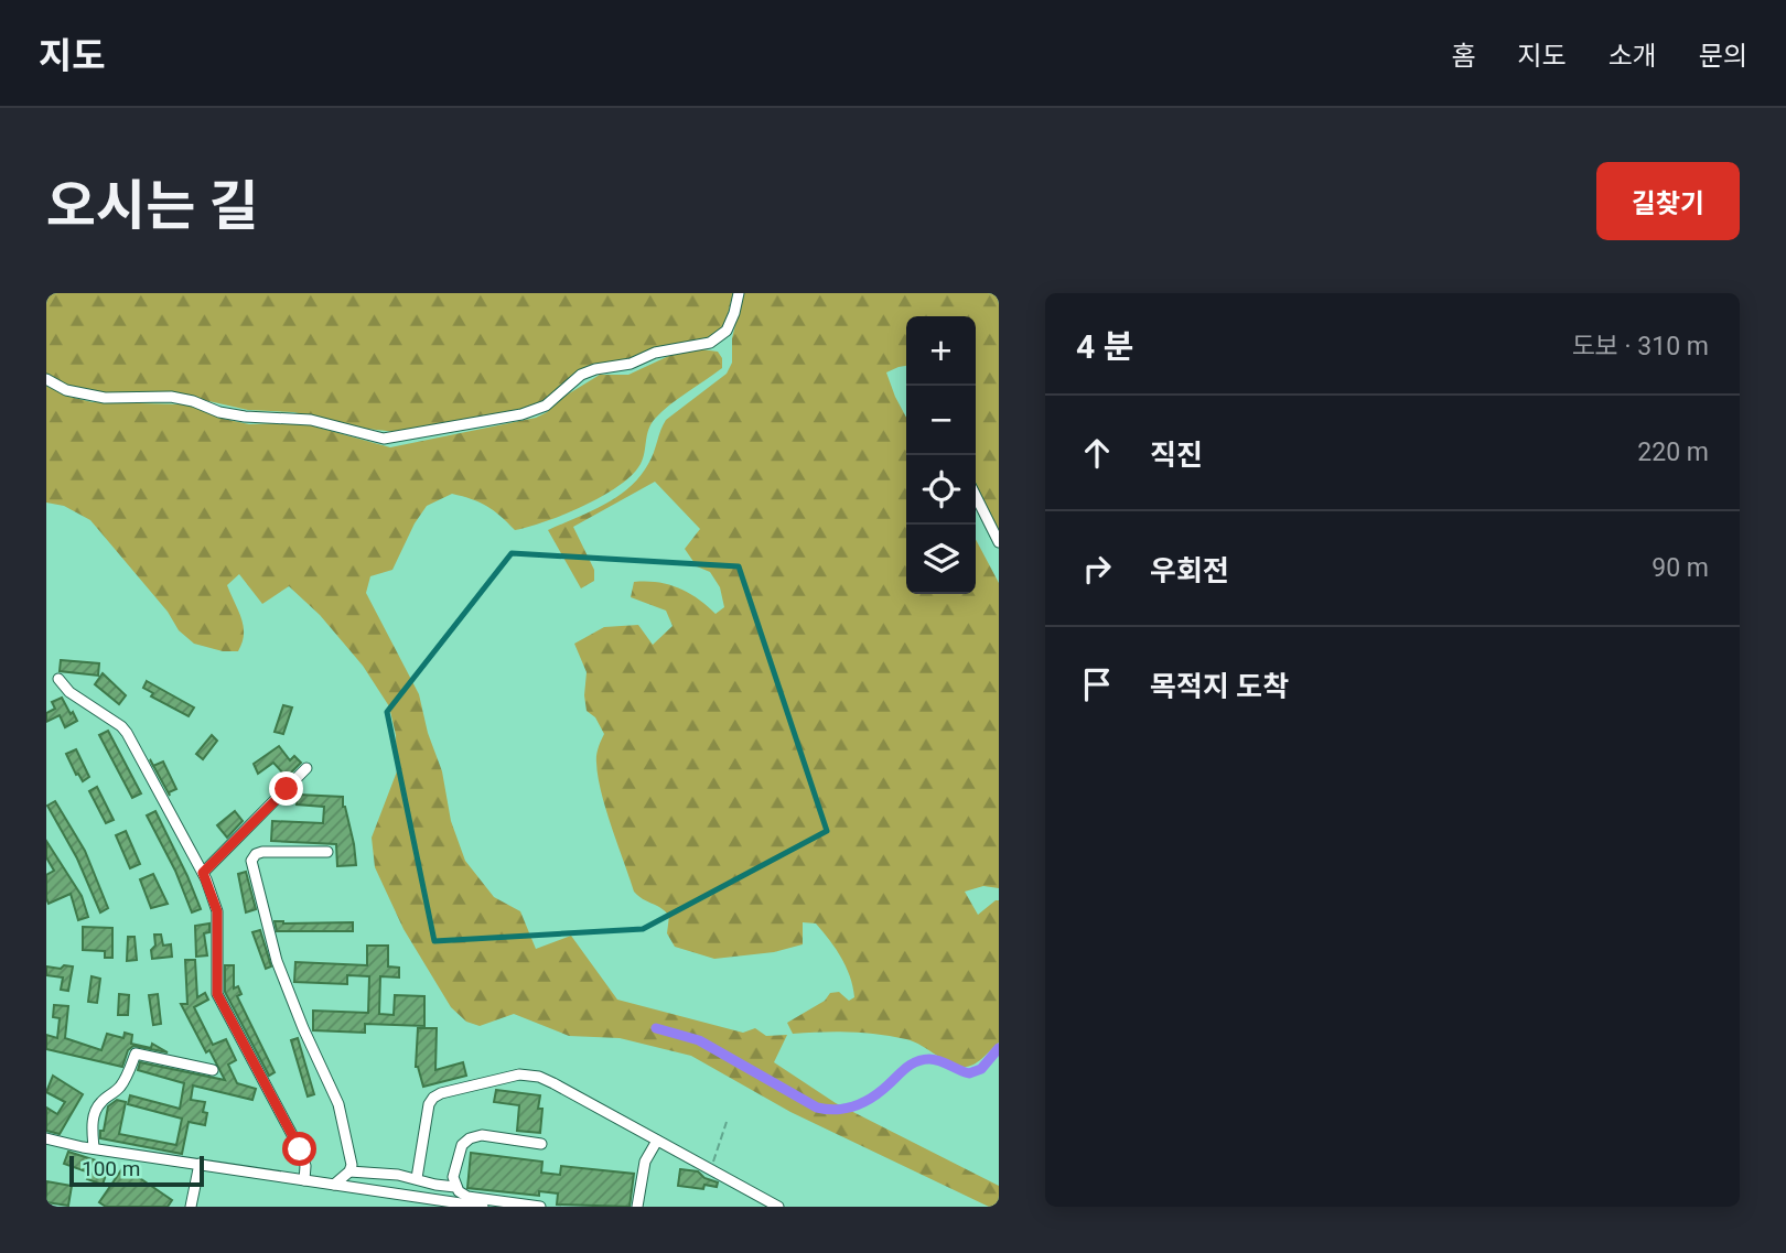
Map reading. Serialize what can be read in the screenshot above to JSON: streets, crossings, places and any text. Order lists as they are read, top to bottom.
{
  "scale_bar": "100 m",
  "page": {
    "header": "지도",
    "nav": [
      "홈",
      "지도",
      "소개",
      "문의"
    ],
    "title": "오시는 길",
    "buttons": "길찾기",
    "heading": ["4 분", "도보 · 310 m"],
    "map_buttons": ["+", "−"],
    "list": [
      ["직진", "220 m"],
      ["우회전", "90 m"],
      "목적지 도착"
    ],
    "scale": "100 m"
  }
}
